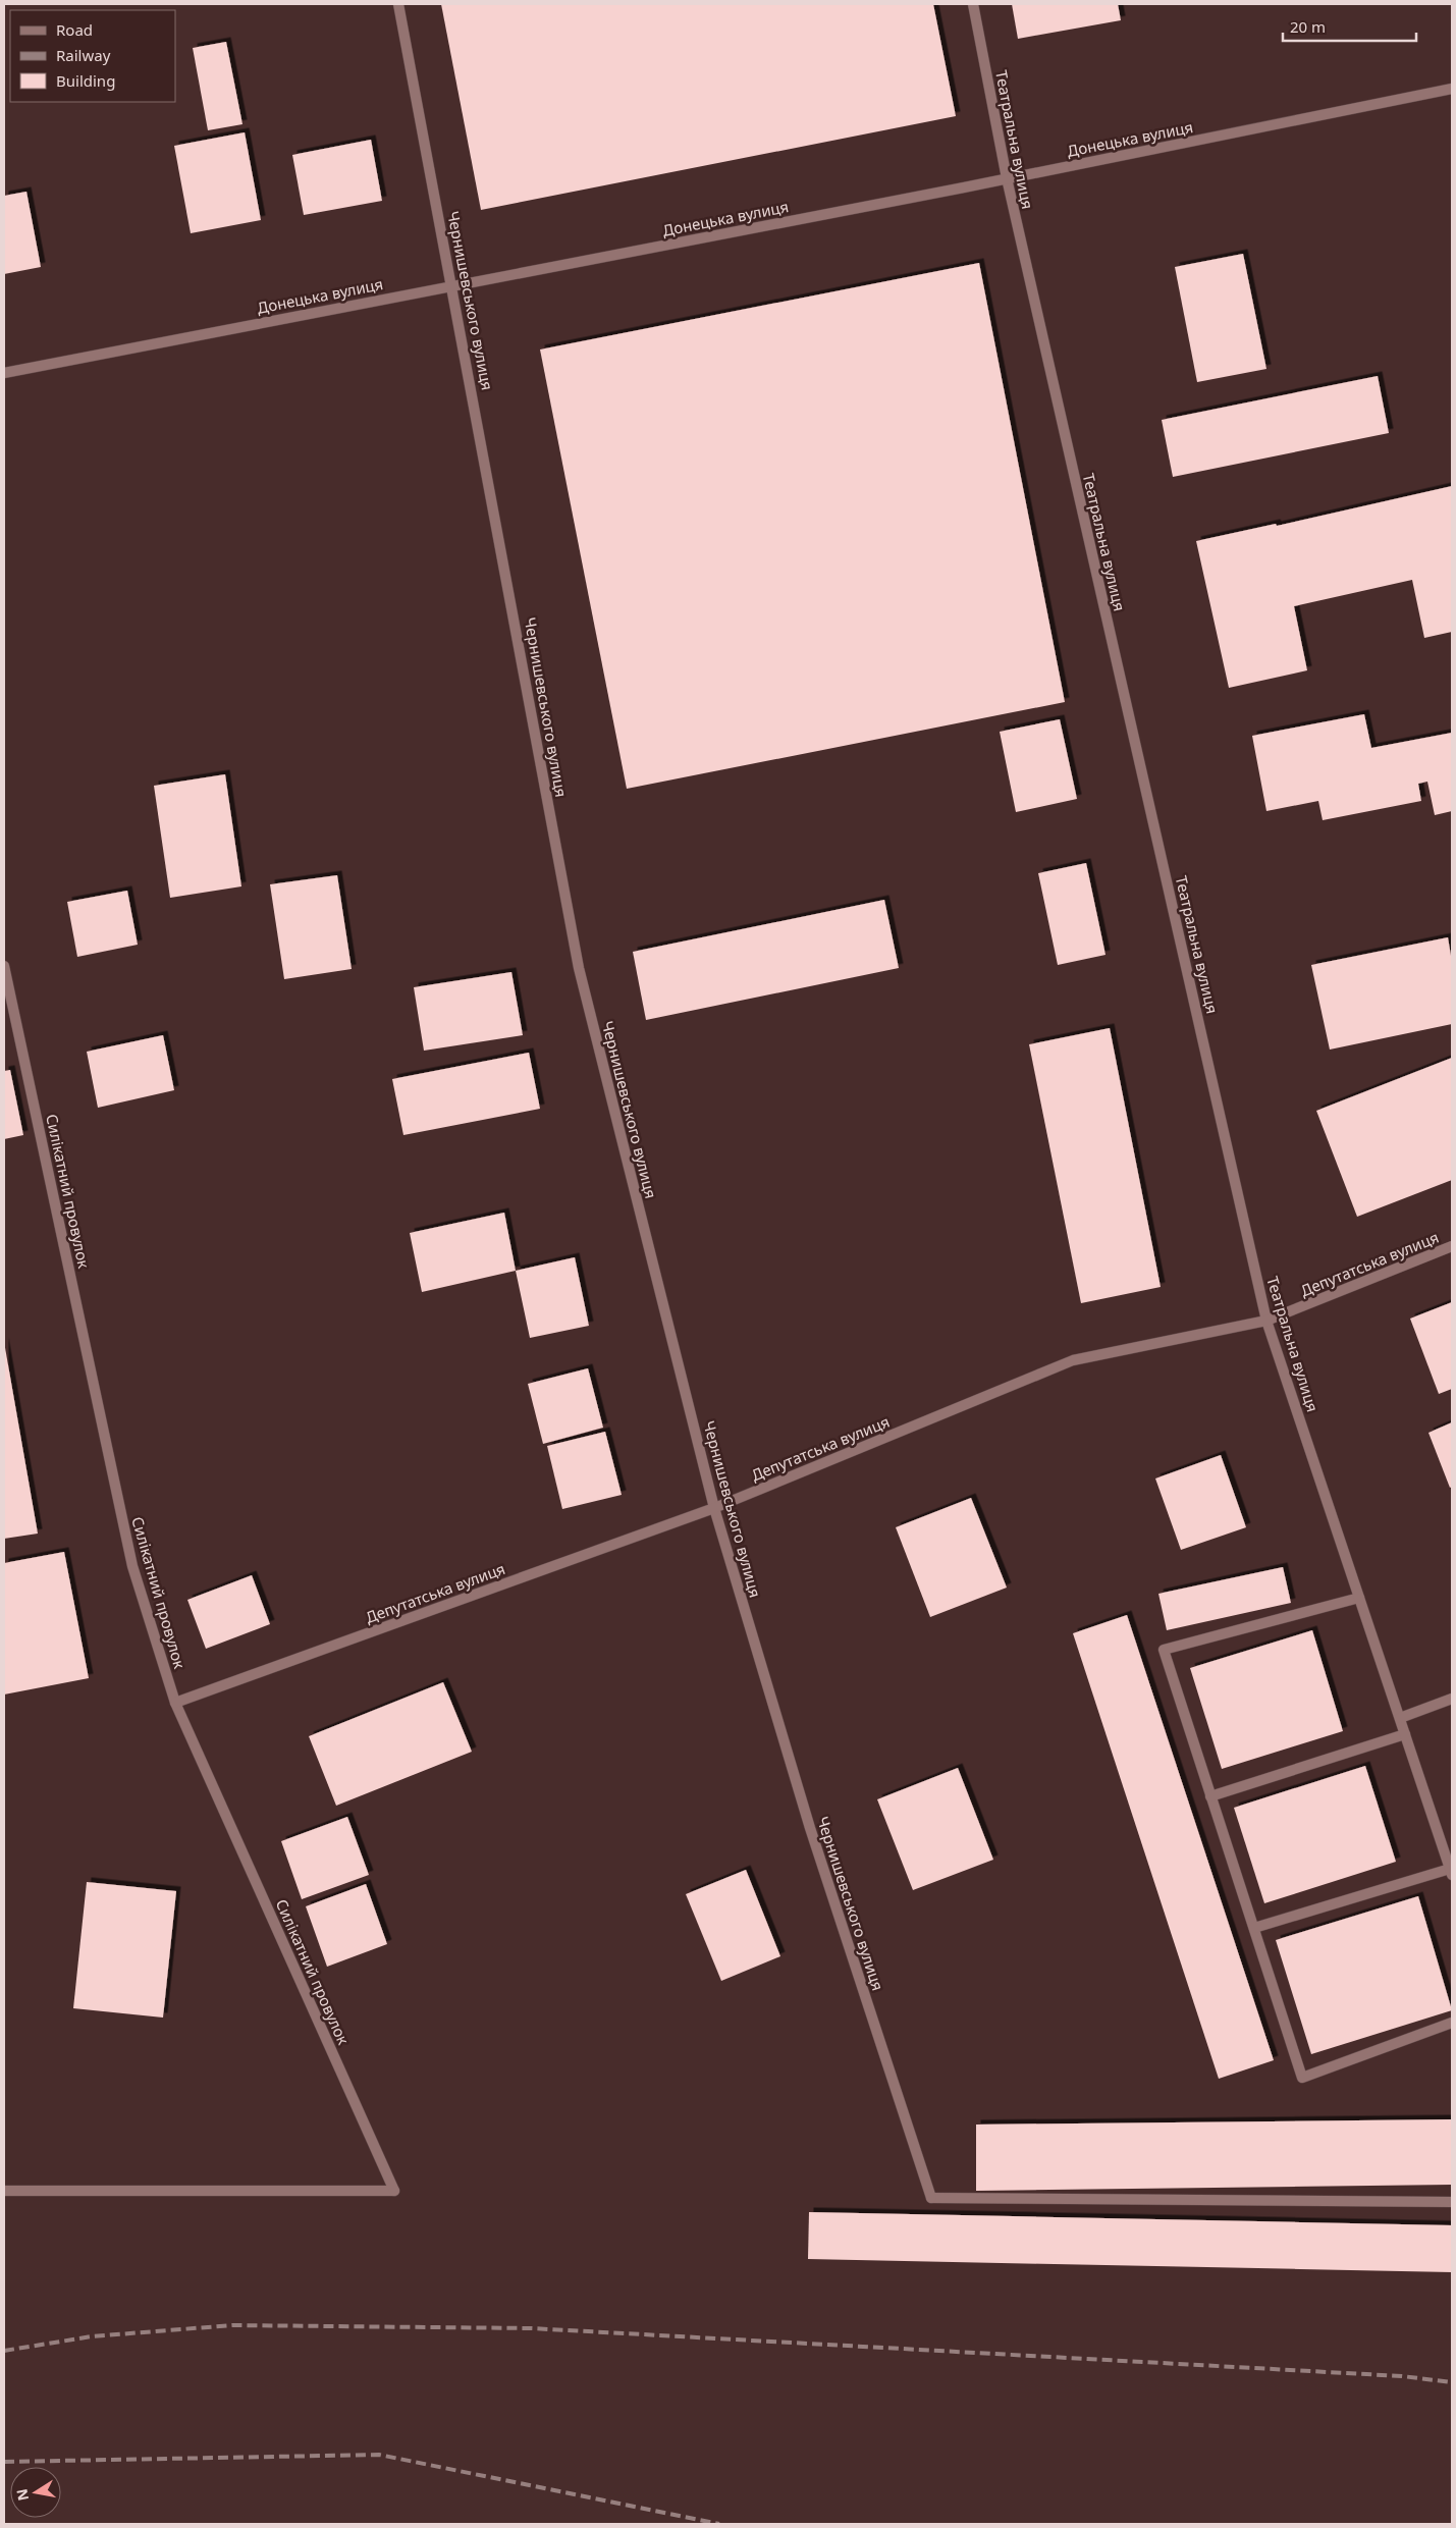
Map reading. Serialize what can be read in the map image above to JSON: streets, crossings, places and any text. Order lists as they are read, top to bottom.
{
  "streets": {
    "street": [
      "Донецька вулиця",
      "Театральна вулиця",
      "Чернишевського вулиця",
      "Силікатний провулок",
      "Депутатська вулиця"
    ]
  },
  "crossings": [
    ["Донецька вулиця", "Театральна вулиця"],
    ["Донецька вулиця", "Чернишевського вулиця"],
    ["Театральна вулиця", "Депутатська вулиця"],
    ["Чернишевського вулиця", "Депутатська вулиця"],
    ["Силікатний провулок", "Депутатська вулиця"]
  ],
  "legend": ["Road", "Railway", "Building"],
  "scale_bar": "20 m",
  "north": "left"
}
